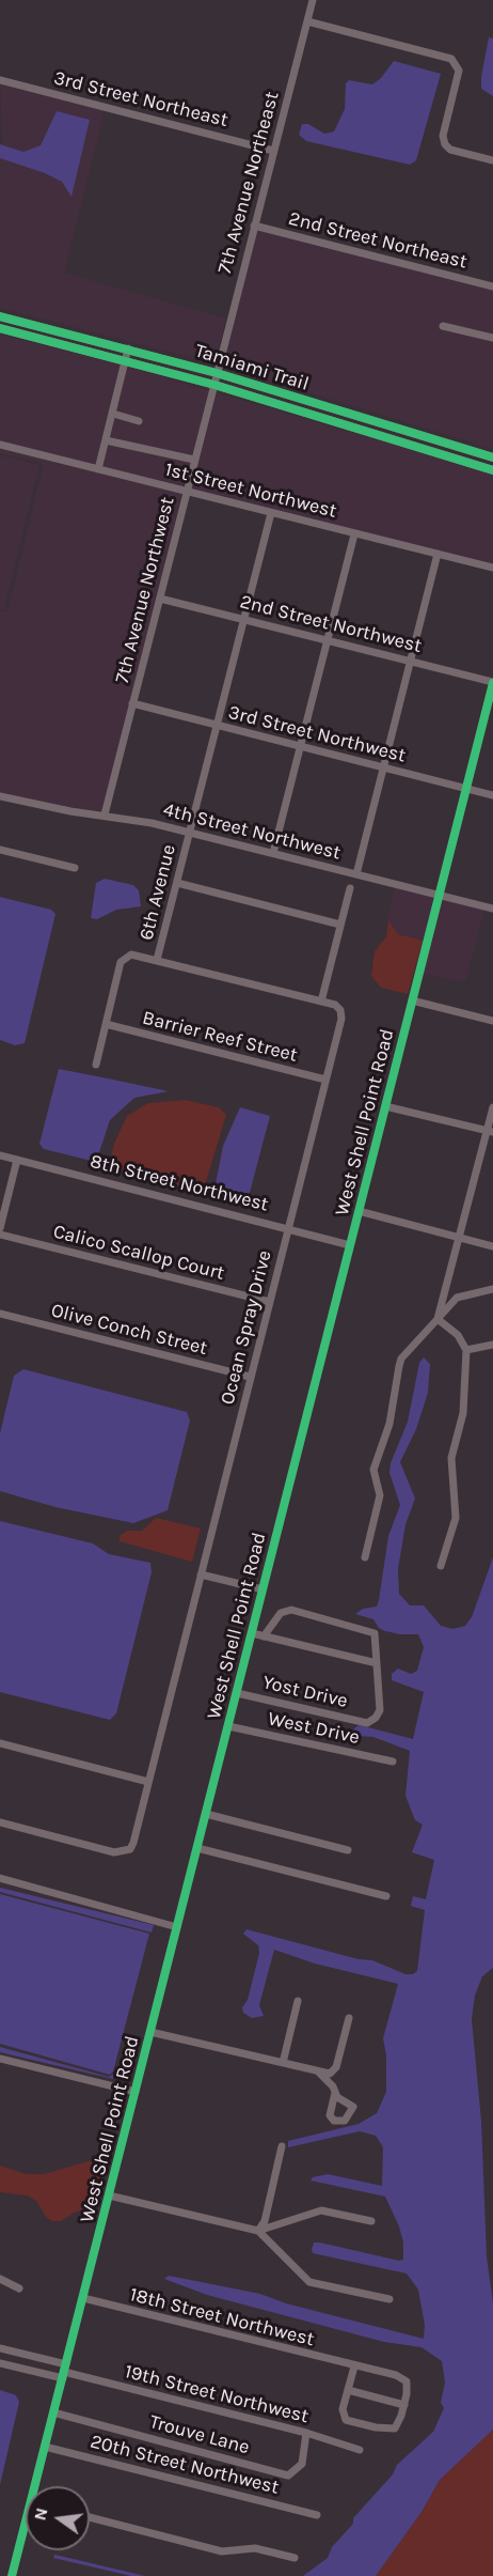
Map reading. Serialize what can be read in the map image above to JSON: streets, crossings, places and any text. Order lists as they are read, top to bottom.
{
  "streets": {
    "main road": ["Tamiami Trail"],
    "street": [
      "3rd Street Northeast",
      "7th Avenue Northeast",
      "2nd Street Northeast",
      "1st Street Northwest",
      "7th Avenue Northwest",
      "2nd Street Northwest",
      "3rd Street Northwest",
      "4th Street Northwest",
      "6th Avenue",
      "Barrier Reef Street",
      "West Shell Point Road",
      "8th Street Northwest",
      "Calico Scallop Court",
      "Ocean Spray Drive",
      "Olive Conch Street",
      "Yost Drive",
      "West Drive",
      "18th Street Northwest",
      "19th Street Northwest",
      "Trouve Lane",
      "20th Street Northwest"
    ]
  },
  "crossings": [
    ["3rd Street Northeast", "7th Avenue Northeast"],
    ["7th Avenue Northeast", "2nd Street Northeast"],
    ["7th Avenue Northeast", "Tamiami Trail"],
    ["7th Avenue Northeast", "7th Avenue Northwest"],
    ["Tamiami Trail", "7th Avenue Northwest"],
    ["1st Street Northwest", "7th Avenue Northwest"],
    ["1st Street Northwest", "6th Avenue"],
    ["7th Avenue Northwest", "2nd Street Northwest"],
    ["7th Avenue Northwest", "3rd Street Northwest"],
    ["7th Avenue Northwest", "4th Street Northwest"],
    ["2nd Street Northwest", "6th Avenue"],
    ["2nd Street Northwest", "West Shell Point Road"],
    ["3rd Street Northwest", "6th Avenue"],
    ["3rd Street Northwest", "West Shell Point Road"],
    ["4th Street Northwest", "6th Avenue"],
    ["4th Street Northwest", "West Shell Point Road"],
    ["6th Avenue", "Ocean Spray Drive"],
    ["Barrier Reef Street", "Ocean Spray Drive"],
    ["West Shell Point Road", "8th Street Northwest"],
    ["West Shell Point Road", "Yost Drive"],
    ["West Shell Point Road", "West Drive"],
    ["West Shell Point Road", "18th Street Northwest"],
    ["West Shell Point Road", "19th Street Northwest"],
    ["West Shell Point Road", "Trouve Lane"],
    ["West Shell Point Road", "20th Street Northwest"],
    ["8th Street Northwest", "Ocean Spray Drive"],
    ["Calico Scallop Court", "Ocean Spray Drive"],
    ["Ocean Spray Drive", "Olive Conch Street"],
    ["19th Street Northwest", "Trouve Lane"]
  ],
  "north": "left"
}
